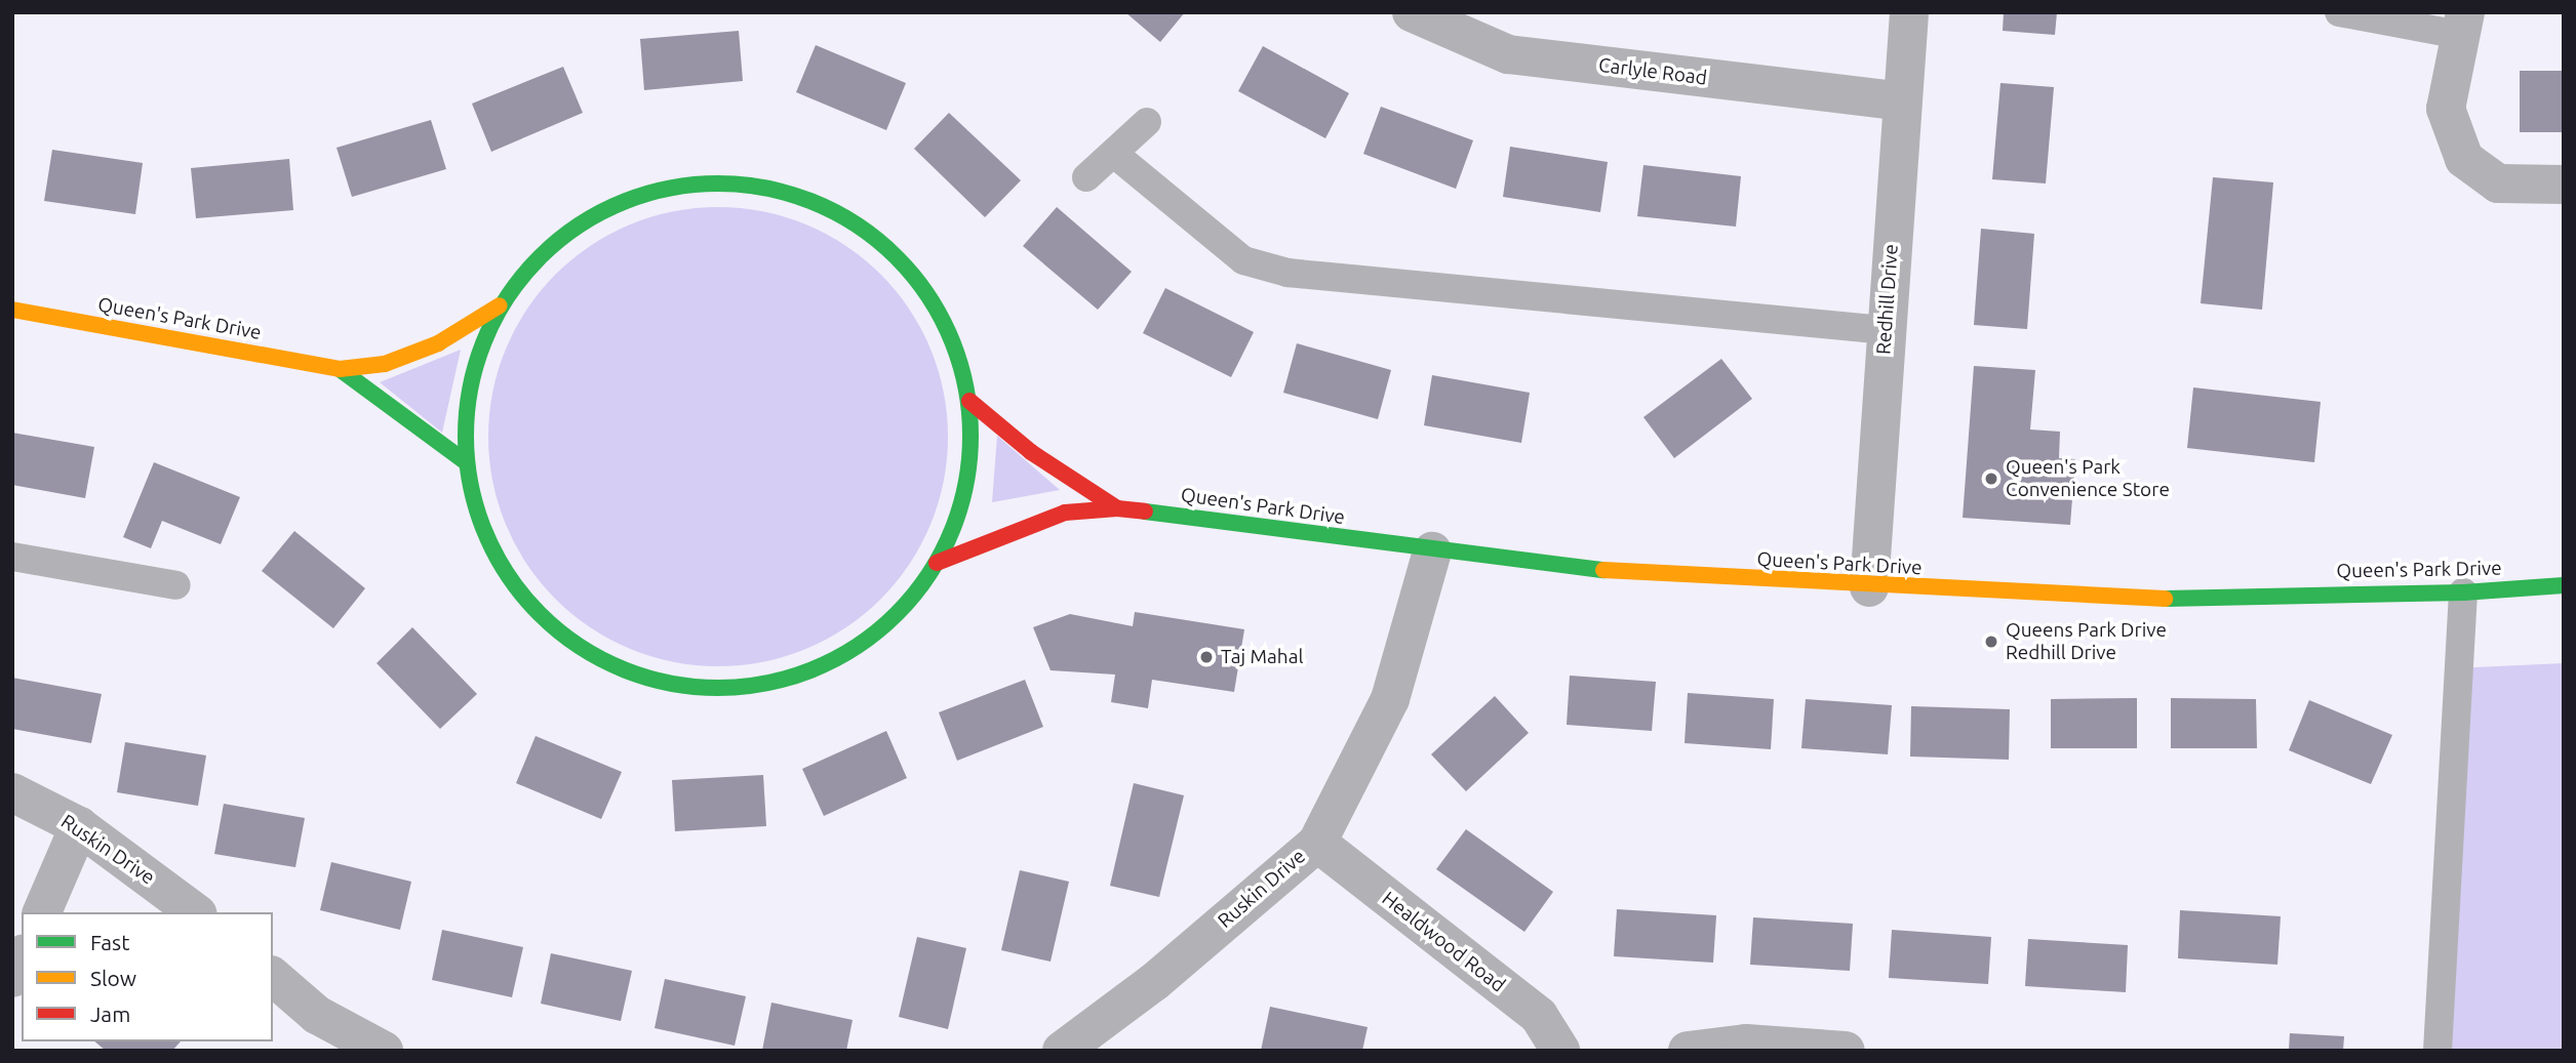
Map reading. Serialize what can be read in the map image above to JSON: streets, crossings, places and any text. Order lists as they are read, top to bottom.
{
  "streets": {
    "street": [
      "Carlyle Road",
      "Redhill Drive",
      "Queen's Park Drive",
      "Ruskin Drive",
      "Healdwood Road"
    ]
  },
  "crossings": [
    ["Carlyle Road", "Redhill Drive"],
    ["Redhill Drive", "Queen's Park Drive"],
    ["Queen's Park Drive", "Ruskin Drive"],
    ["Ruskin Drive", "Healdwood Road"]
  ],
  "places": ["Queen's Park Convenience Store", "Queens Park Drive Redhill Drive", "Taj Mahal"],
  "legend": ["Fast", "Slow", "Jam"]
}
